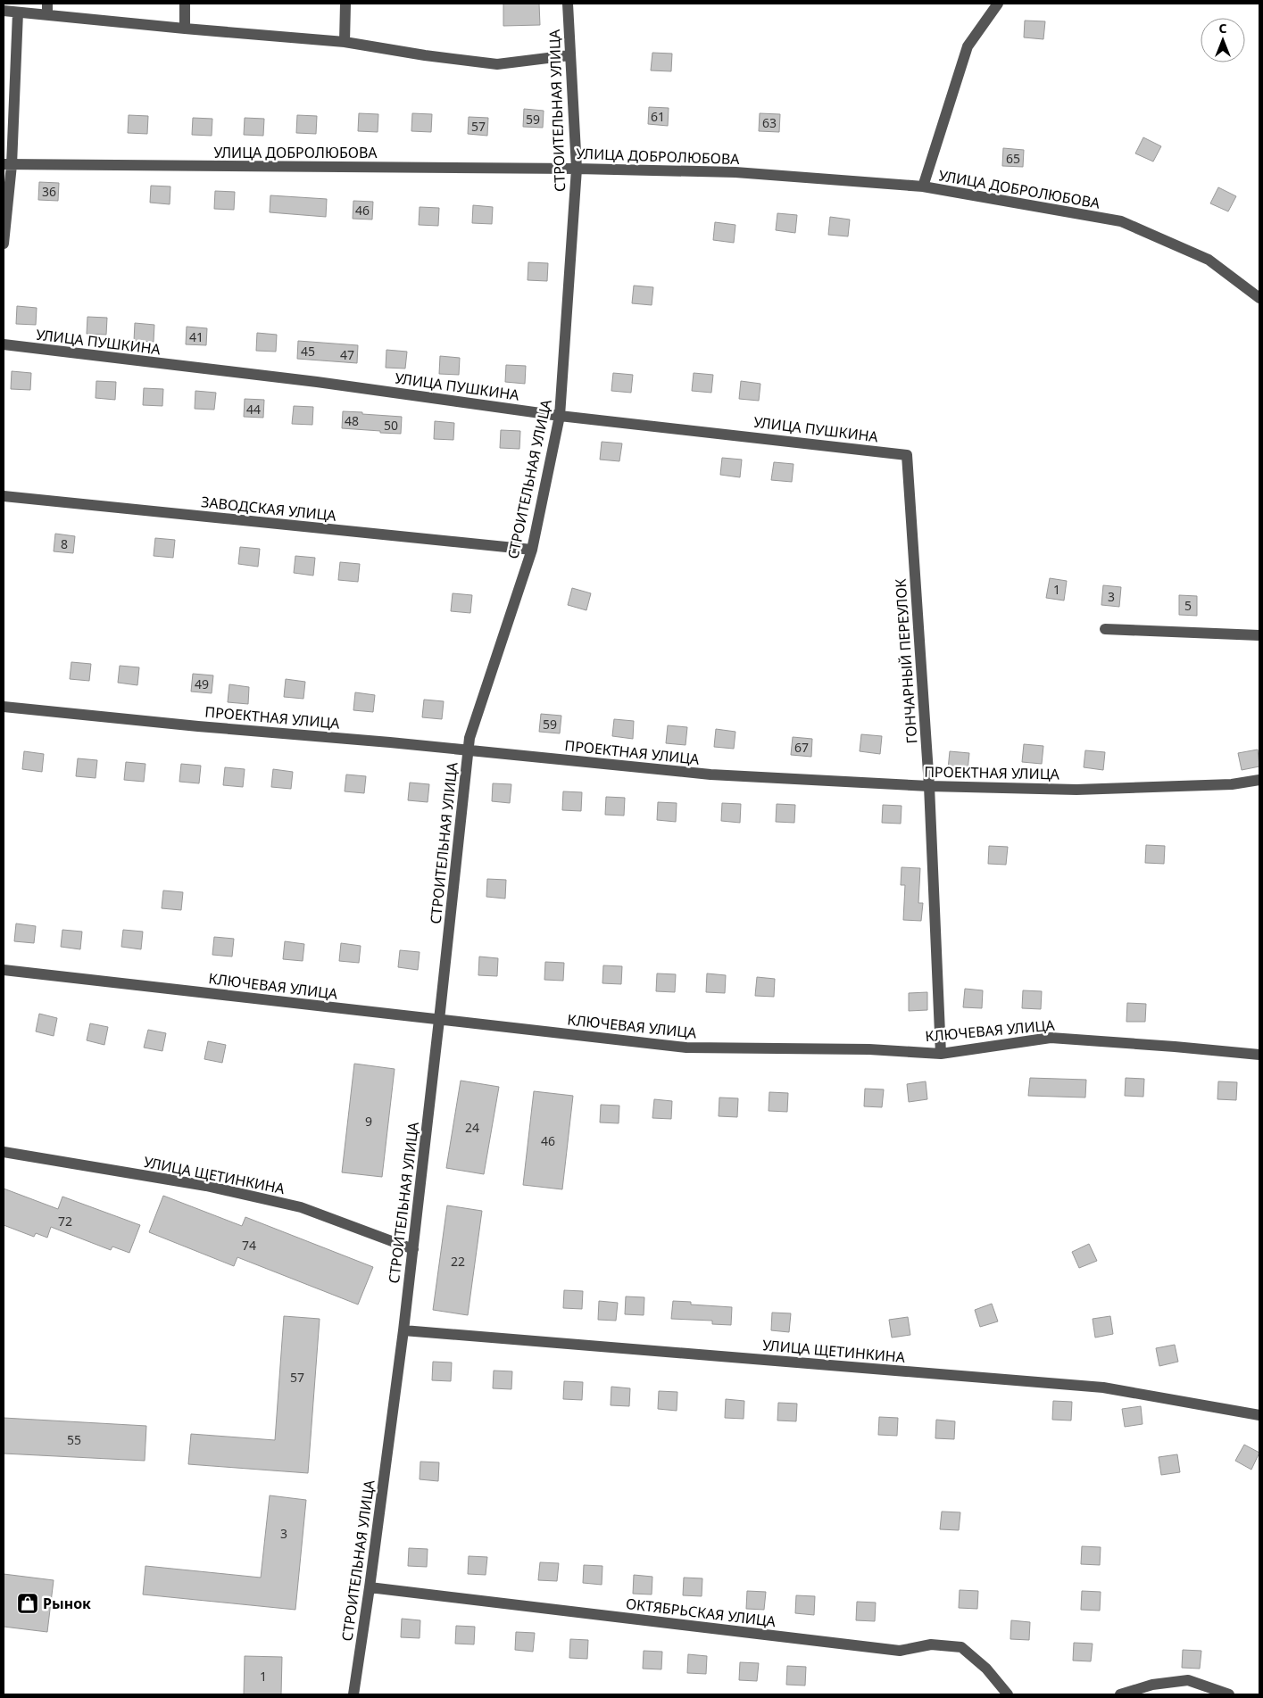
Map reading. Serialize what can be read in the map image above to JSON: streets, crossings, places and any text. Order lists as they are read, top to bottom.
{
  "streets": {
    "street": [
      "СТРОИТЕЛЬНАЯ УЛИЦА",
      "УЛИЦА ДОБРОЛЮБОВА",
      "УЛИЦА ПУШКИНА",
      "ЗАВОДСКАЯ УЛИЦА",
      "ГОНЧАРНЫЙ ПЕРЕУЛОК",
      "ПРОЕКТНАЯ УЛИЦА",
      "КЛЮЧЕВАЯ УЛИЦА",
      "УЛИЦА ЩЕТИНКИНА",
      "ОКТЯБРЬСКАЯ УЛИЦА"
    ]
  },
  "crossings": [
    ["СТРОИТЕЛЬНАЯ УЛИЦА", "УЛИЦА ДОБРОЛЮБОВА"],
    ["СТРОИТЕЛЬНАЯ УЛИЦА", "УЛИЦА ПУШКИНА"],
    ["СТРОИТЕЛЬНАЯ УЛИЦА", "ЗАВОДСКАЯ УЛИЦА"],
    ["СТРОИТЕЛЬНАЯ УЛИЦА", "ПРОЕКТНАЯ УЛИЦА"],
    ["СТРОИТЕЛЬНАЯ УЛИЦА", "КЛЮЧЕВАЯ УЛИЦА"],
    ["СТРОИТЕЛЬНАЯ УЛИЦА", "УЛИЦА ЩЕТИНКИНА"],
    ["СТРОИТЕЛЬНАЯ УЛИЦА", "ОКТЯБРЬСКАЯ УЛИЦА"],
    ["УЛИЦА ПУШКИНА", "ГОНЧАРНЫЙ ПЕРЕУЛОК"],
    ["ГОНЧАРНЫЙ ПЕРЕУЛОК", "ПРОЕКТНАЯ УЛИЦА"],
    ["ГОНЧАРНЫЙ ПЕРЕУЛОК", "КЛЮЧЕВАЯ УЛИЦА"]
  ],
  "places": {
    "shop": ["Рынок"]
  },
  "house_numbers": [
    "61",
    "59",
    "63",
    "57",
    "65",
    "36",
    "46",
    "41",
    "45",
    "47",
    "44",
    "48",
    "50",
    "8",
    "1",
    "3",
    "5",
    "49",
    "59",
    "67",
    "9",
    "24",
    "46",
    "72",
    "74",
    "22",
    "57",
    "55",
    "3",
    "1"
  ],
  "north": "top"
}
